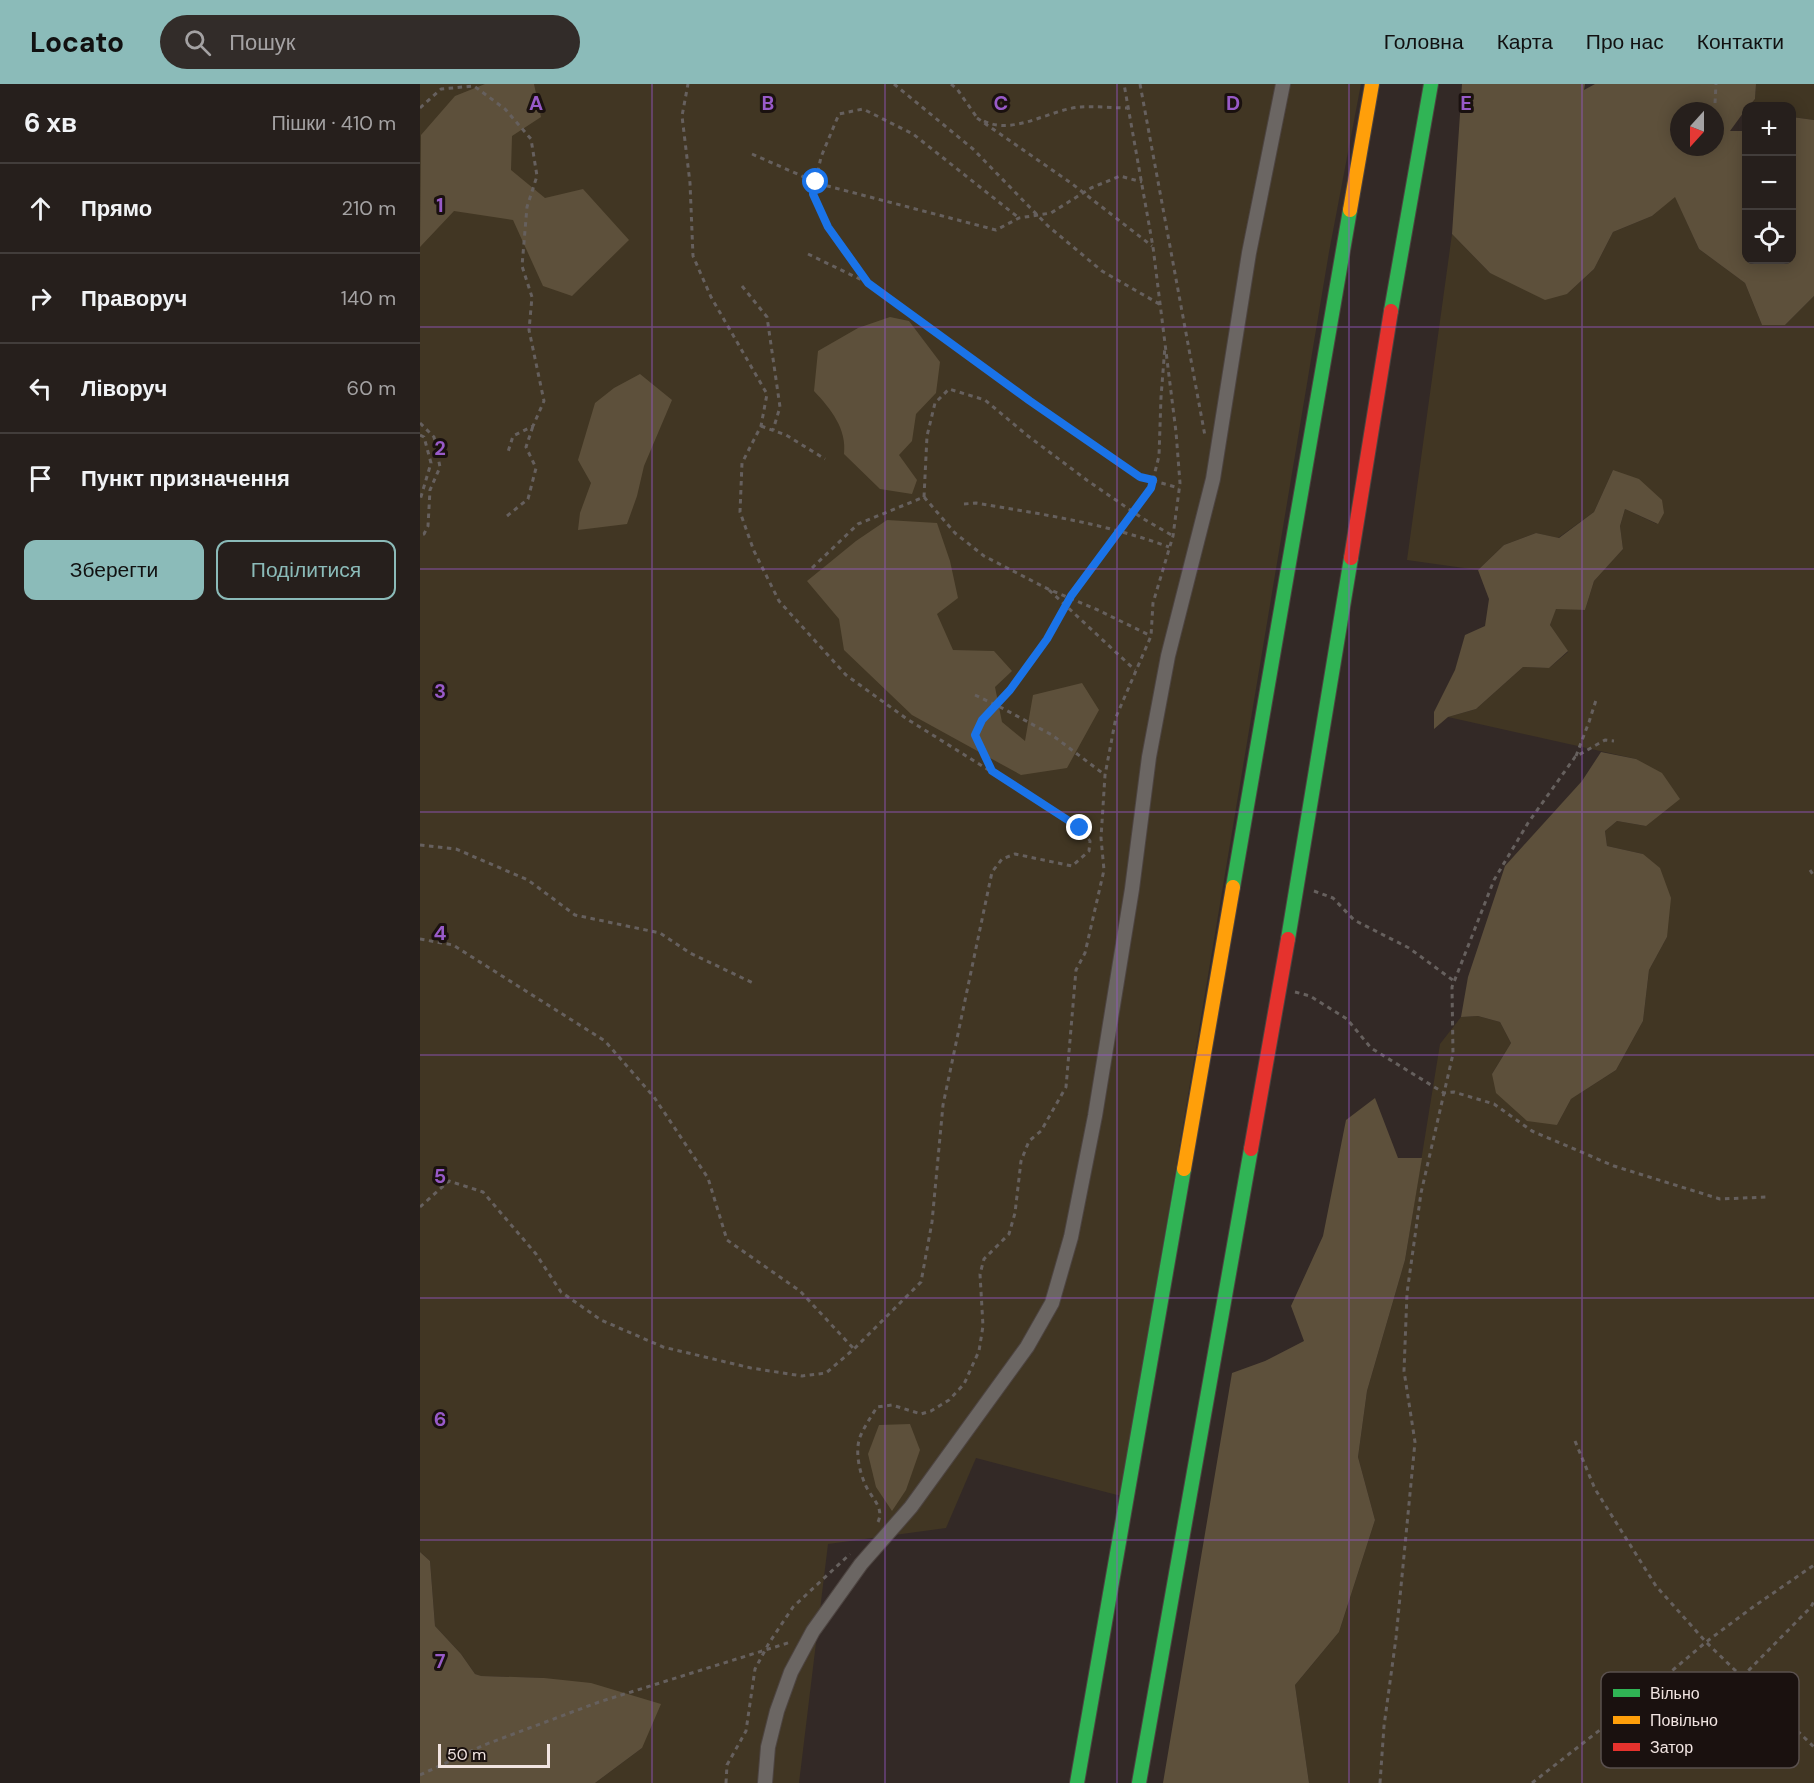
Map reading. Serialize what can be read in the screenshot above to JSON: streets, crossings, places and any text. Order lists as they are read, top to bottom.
{
  "legend": ["Вільно", "Повільно", "Затор"],
  "scale_bar": "50 m",
  "north": "bottom",
  "page": {
    "header": "Locato",
    "search": "Пошук",
    "nav": [
      "Головна",
      "Карта",
      "Про нас",
      "Контакти"
    ],
    "heading": ["6 хв", "Пішки · 410 m"],
    "map_buttons": ["+", "−"],
    "list": [
      ["Прямо", "210 m"],
      ["Праворуч", "140 m"],
      ["Ліворуч", "60 m"],
      "Пункт призначення"
    ],
    "buttons": ["Зберегти", "Поділитися"],
    "scale": "50 m"
  },
  "grid": {
    "columns": [
      "A",
      "B",
      "C",
      "D",
      "E"
    ],
    "rows": [
      "1",
      "2",
      "3",
      "4",
      "5",
      "6",
      "7"
    ]
  }
}
